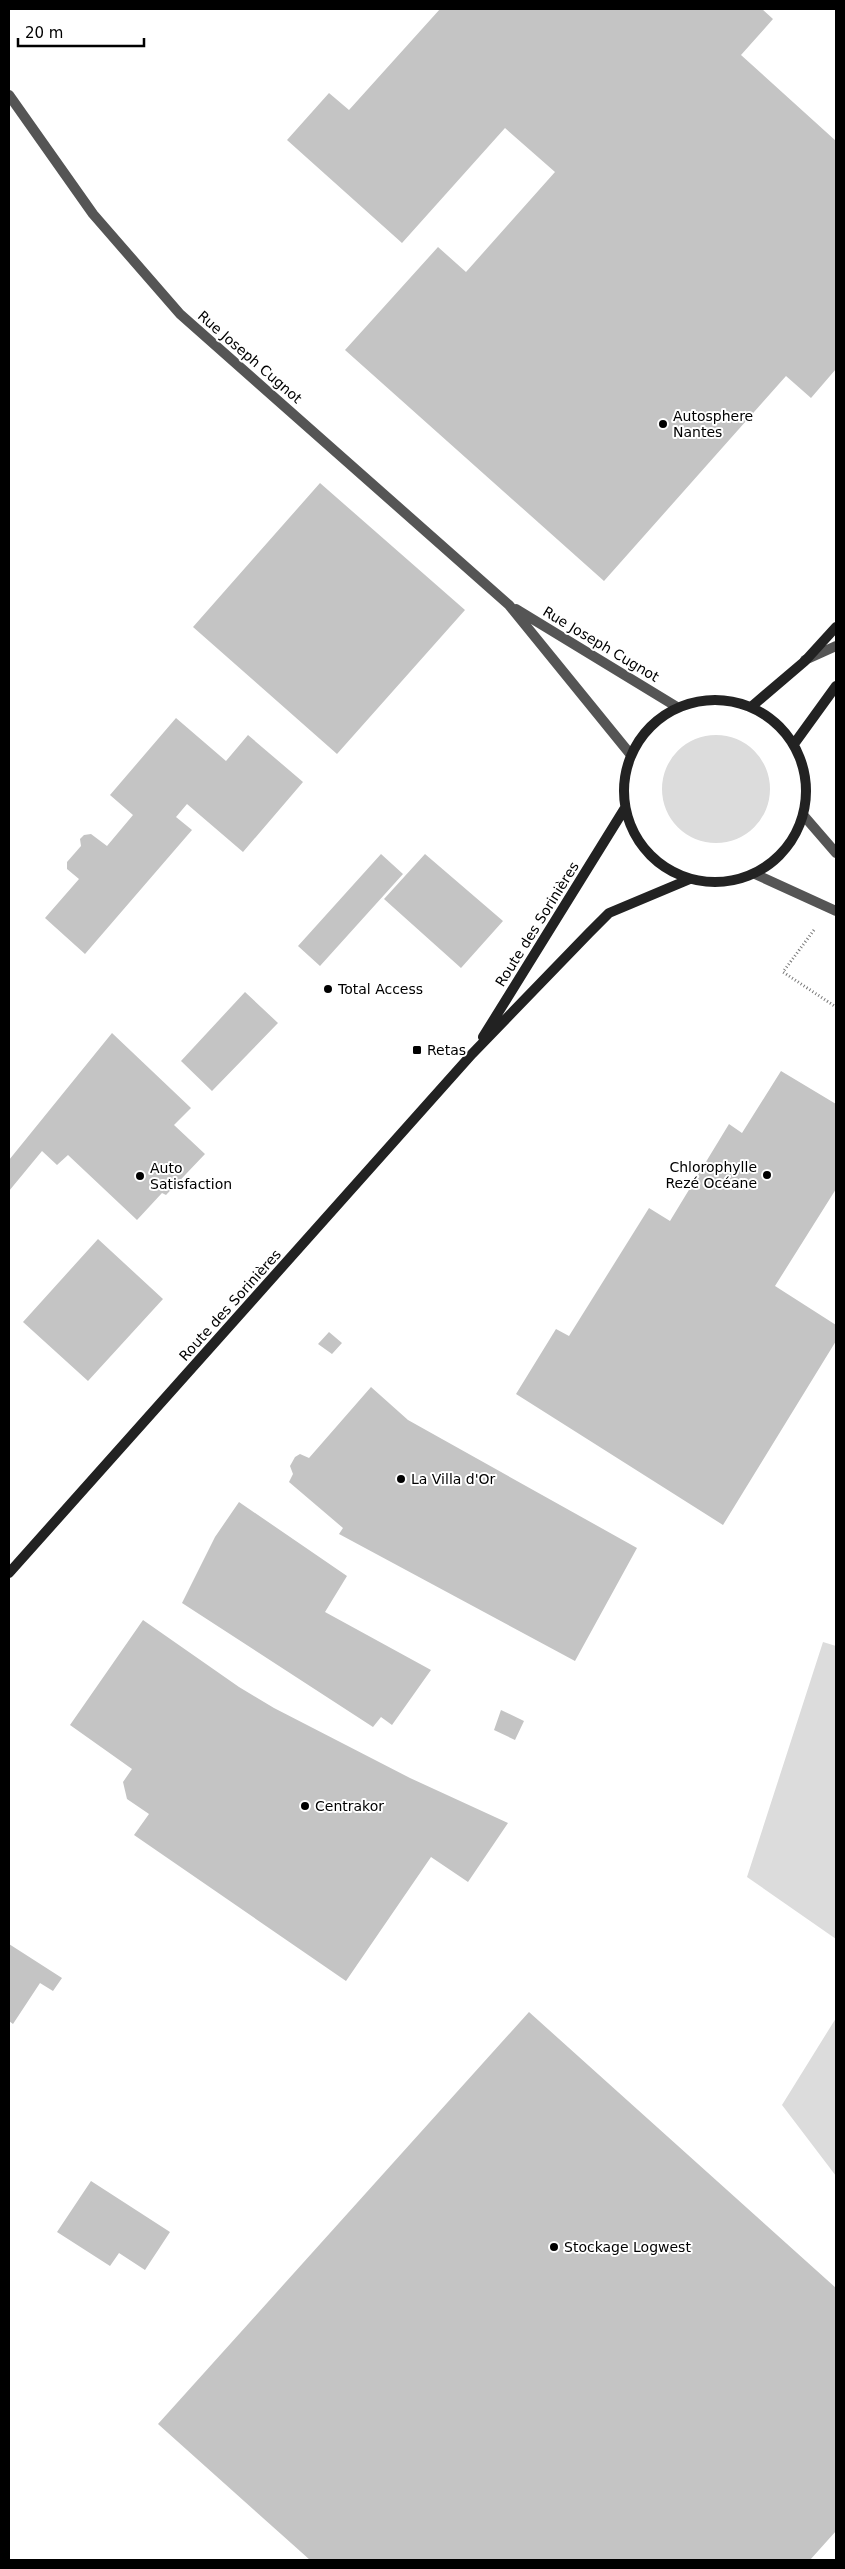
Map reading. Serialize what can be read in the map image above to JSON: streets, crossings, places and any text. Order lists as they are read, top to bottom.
{
  "streets": {
    "main road": ["Route des Sorinières"],
    "street": ["Rue Joseph Cugnot"]
  },
  "places": {
    "other": [
      "Autosphere Nantes",
      "Total Access",
      "Chlorophylle Rezé Océane",
      "Auto Satisfaction",
      "La Villa d'Or",
      "Centrakor",
      "Stockage Logwest"
    ],
    "transit": ["Retas"]
  },
  "scale_bar": "20 m"
}
